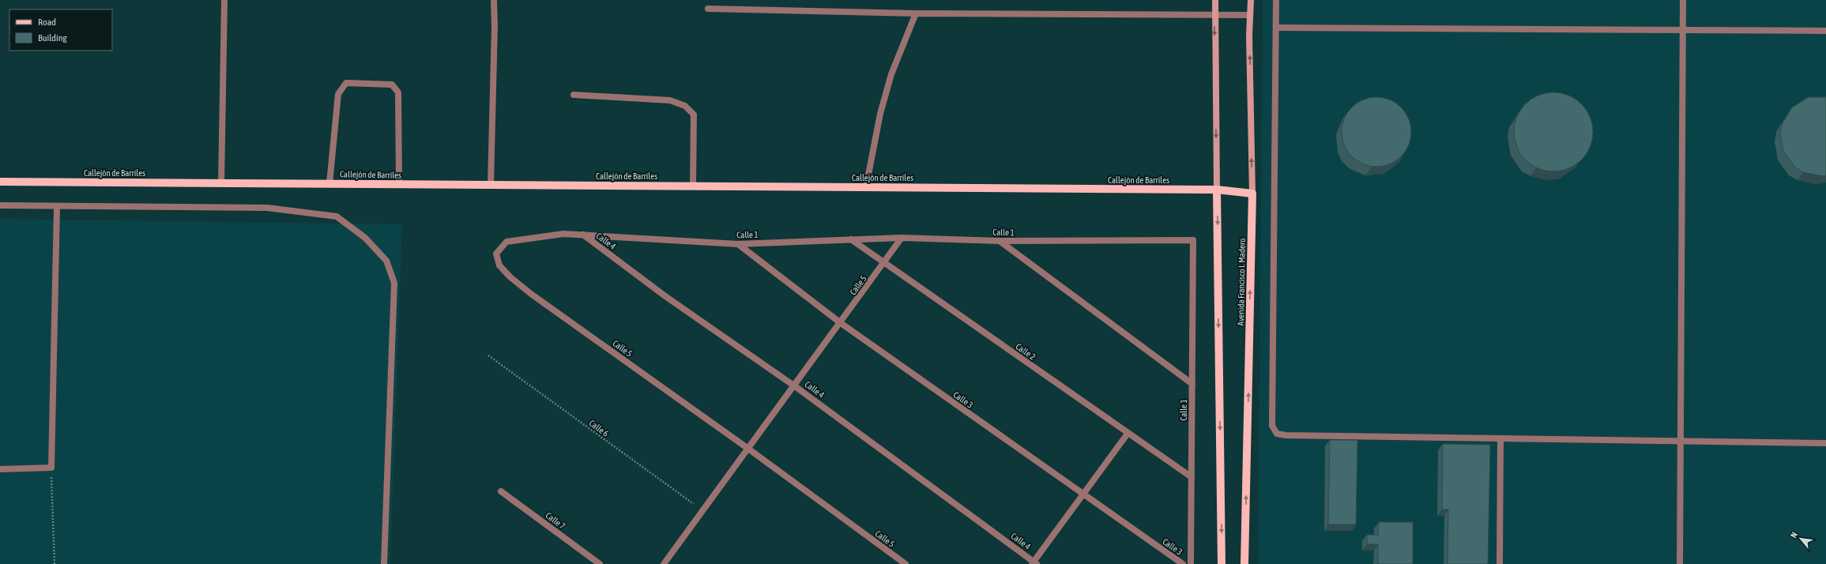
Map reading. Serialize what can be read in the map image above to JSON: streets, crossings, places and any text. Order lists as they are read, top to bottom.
{
  "streets": {
    "main road": ["Callejón de Barriles", "Avenida Francisco I. Madero"],
    "street": [
      "Calle 1",
      "Calle 4",
      "Calle 5",
      "Calle 2",
      "Calle 3",
      "Calle 7"
    ],
    "path": ["Calle 6"]
  },
  "crossings": [
    ["Callejón de Barriles", "Avenida Francisco I. Madero"],
    ["Calle 1", "Calle 4"],
    ["Calle 1", "Calle 5"],
    ["Calle 1", "Calle 2"],
    ["Calle 1", "Calle 3"],
    ["Calle 4", "Calle 5"],
    ["Calle 4", "Calle 2"],
    ["Calle 4", "Calle 3"],
    ["Calle 5", "Calle 2"],
    ["Calle 5", "Calle 3"],
    ["Calle 5", "Calle 6"]
  ],
  "legend": ["Road", "Building"],
  "north": "top left"
}
